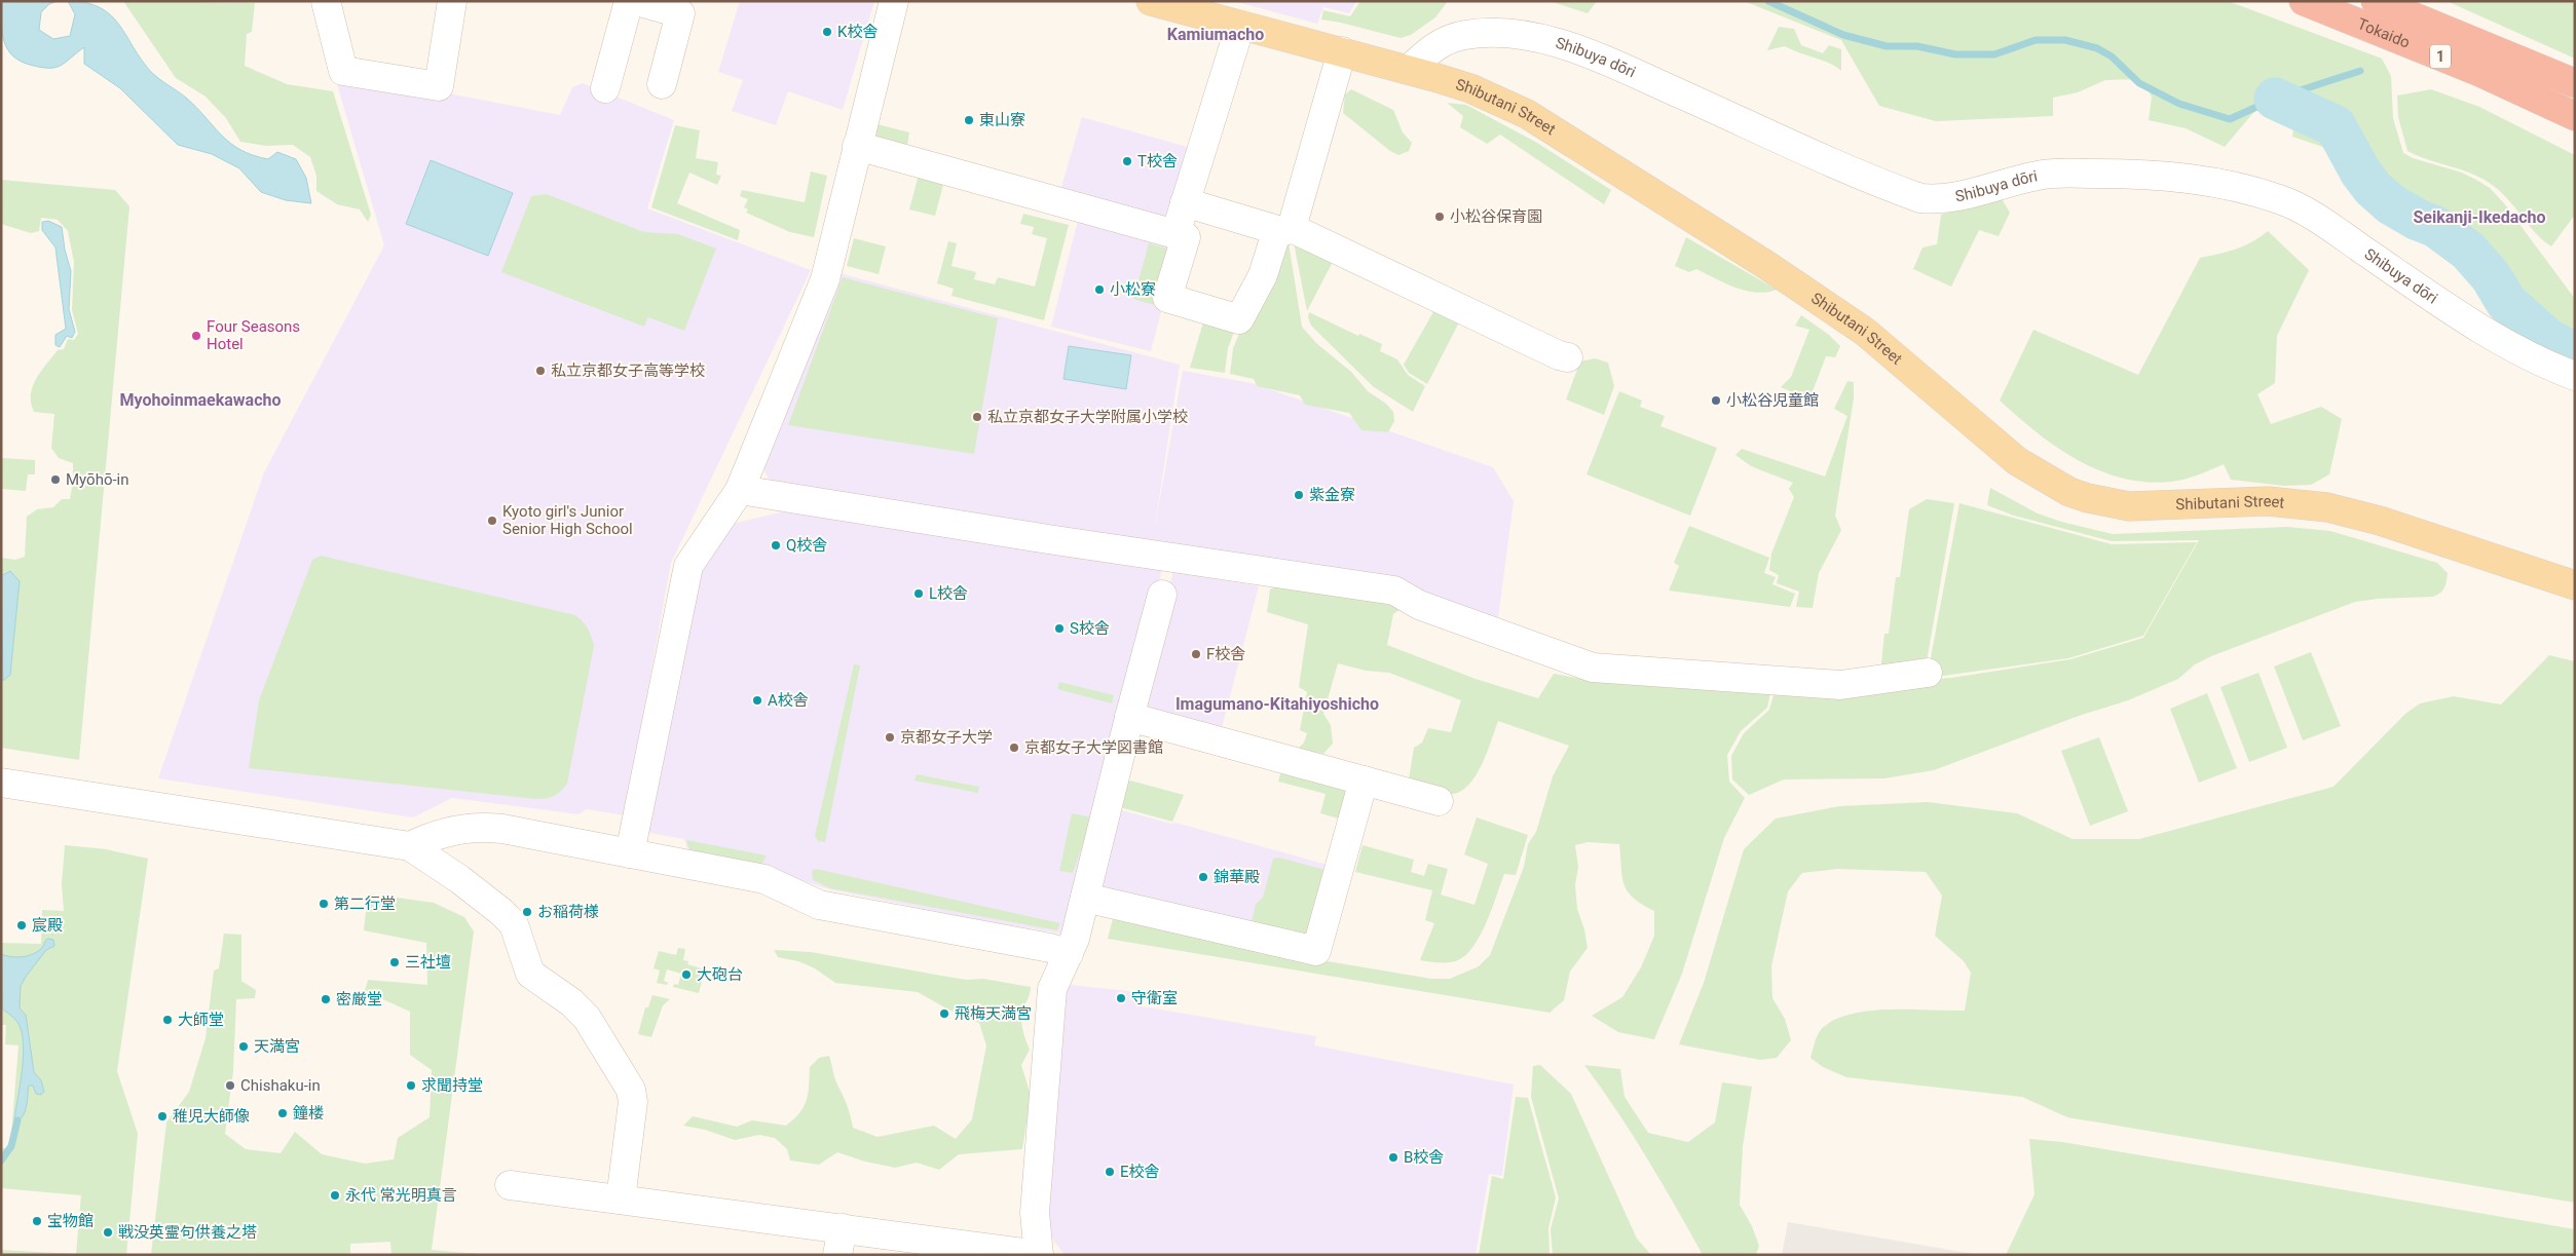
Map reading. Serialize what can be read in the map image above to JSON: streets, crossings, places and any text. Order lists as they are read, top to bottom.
{
  "streets": {
    "highway": ["Tokaido", "1"],
    "main road": ["Shibutani Street"],
    "street": ["Shibuya dōri"]
  },
  "crossings": [
    ["Shibuya dōri", "Shibutani Street"]
  ],
  "districts": [
    "Kamiumacho",
    "Seikanji-Ikedacho",
    "Myohoinmaekawacho",
    "Imagumano-Kitahiyoshicho"
  ],
  "places": [
    "K校舎",
    "東山寮",
    "T校舎",
    "小松谷保育園",
    "小松寮",
    "Four Seasons Hotel",
    "私立京都女子高等学校",
    "小松谷児童館",
    "私立京都女子大学附属小学校",
    "Myōhō-in",
    "紫金寮",
    "Kyoto girl's Junior Senior High School",
    "Q校舎",
    "L校舎",
    "S校舎",
    "F校舎",
    "A校舎",
    "京都女子大学",
    "京都女子大学図書館",
    "錦華殿",
    "第二行堂",
    "お稲荷様",
    "宸殿",
    "三社壇",
    "大砲台",
    "守衛室",
    "密厳堂",
    "飛梅天満宮",
    "大師堂",
    "天満宮",
    "Chishaku-in",
    "求聞持堂",
    "鐘楼",
    "稚児大師像",
    "B校舎",
    "E校舎",
    "永代 常光明真言",
    "宝物館",
    "戦没英霊句供養之塔"
  ]
}
